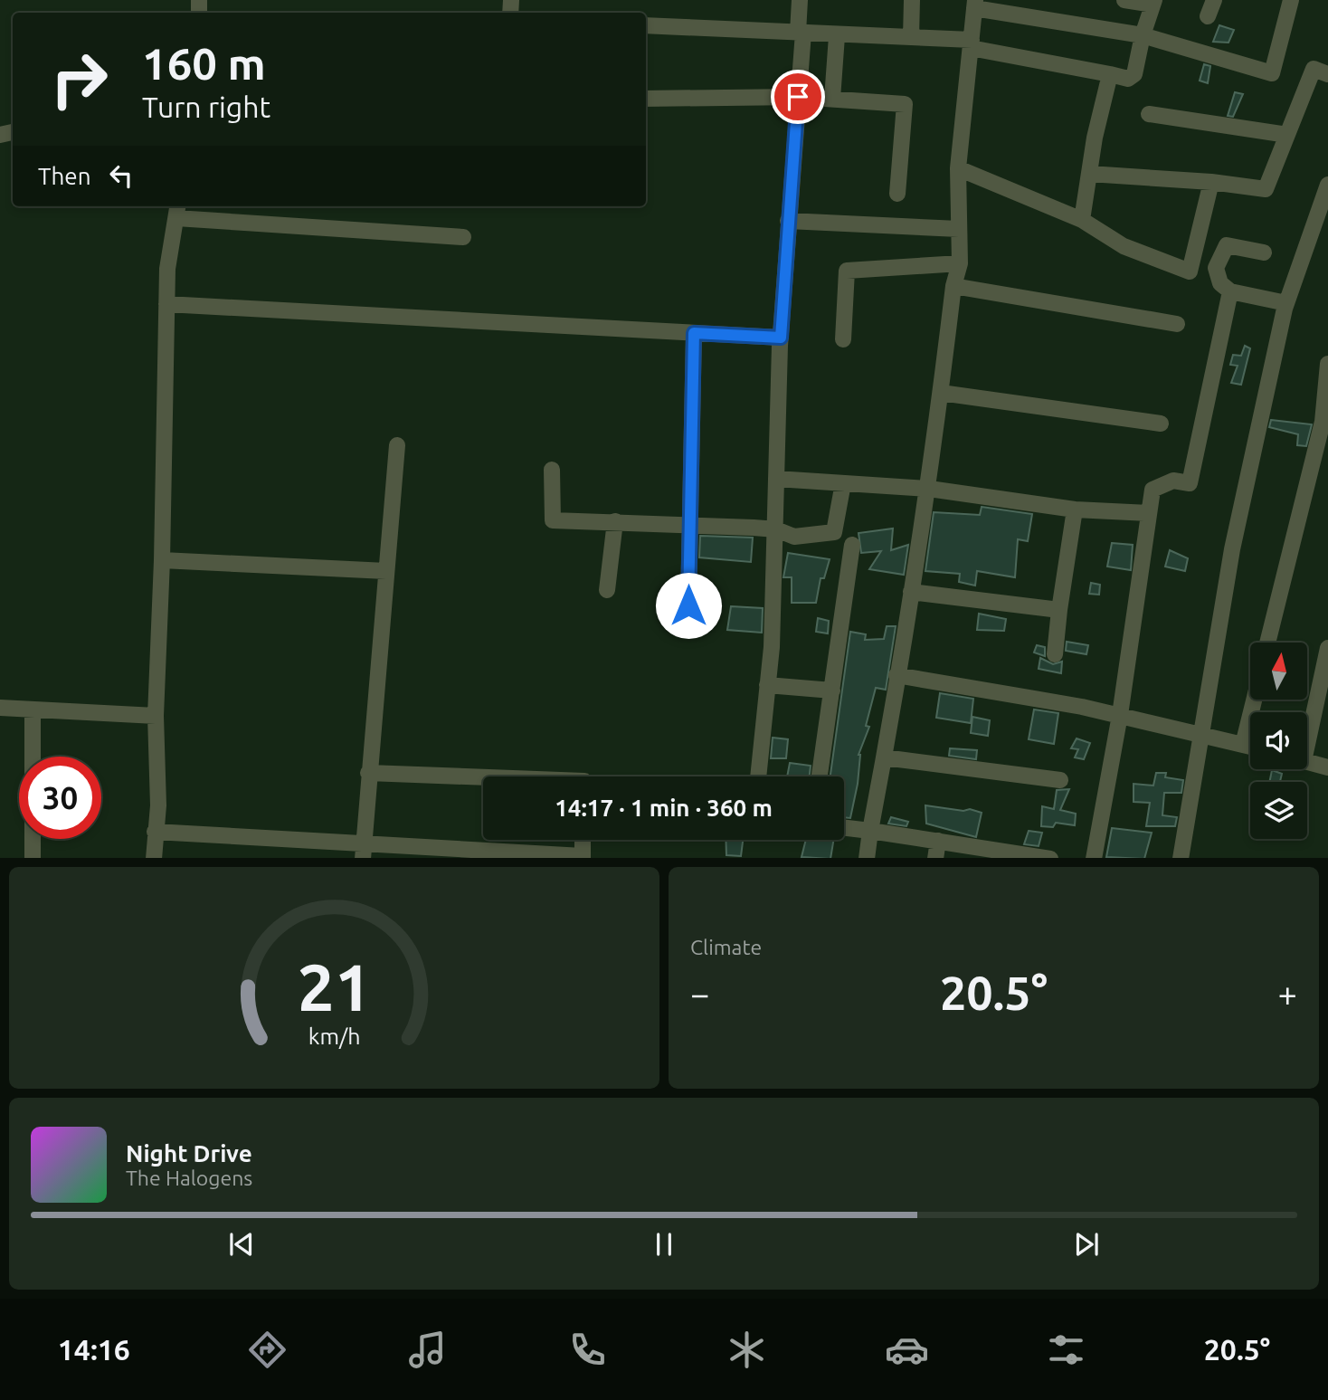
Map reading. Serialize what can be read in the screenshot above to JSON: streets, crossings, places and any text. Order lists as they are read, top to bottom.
{
  "north": "top",
  "page": {
    "turn": ["160 m", "Turn right"],
    "then": "Then",
    "limit": "30",
    "trip": "14:17 · 1 min · 360 m",
    "tile": "Climate",
    "heat": ["−", "20.5°", "+"],
    "song": ["Night Drive", "The Halogens"],
    "tabs": ["14:16", "20.5°"],
    "gauge": ["21", "km/h"]
  }
}
